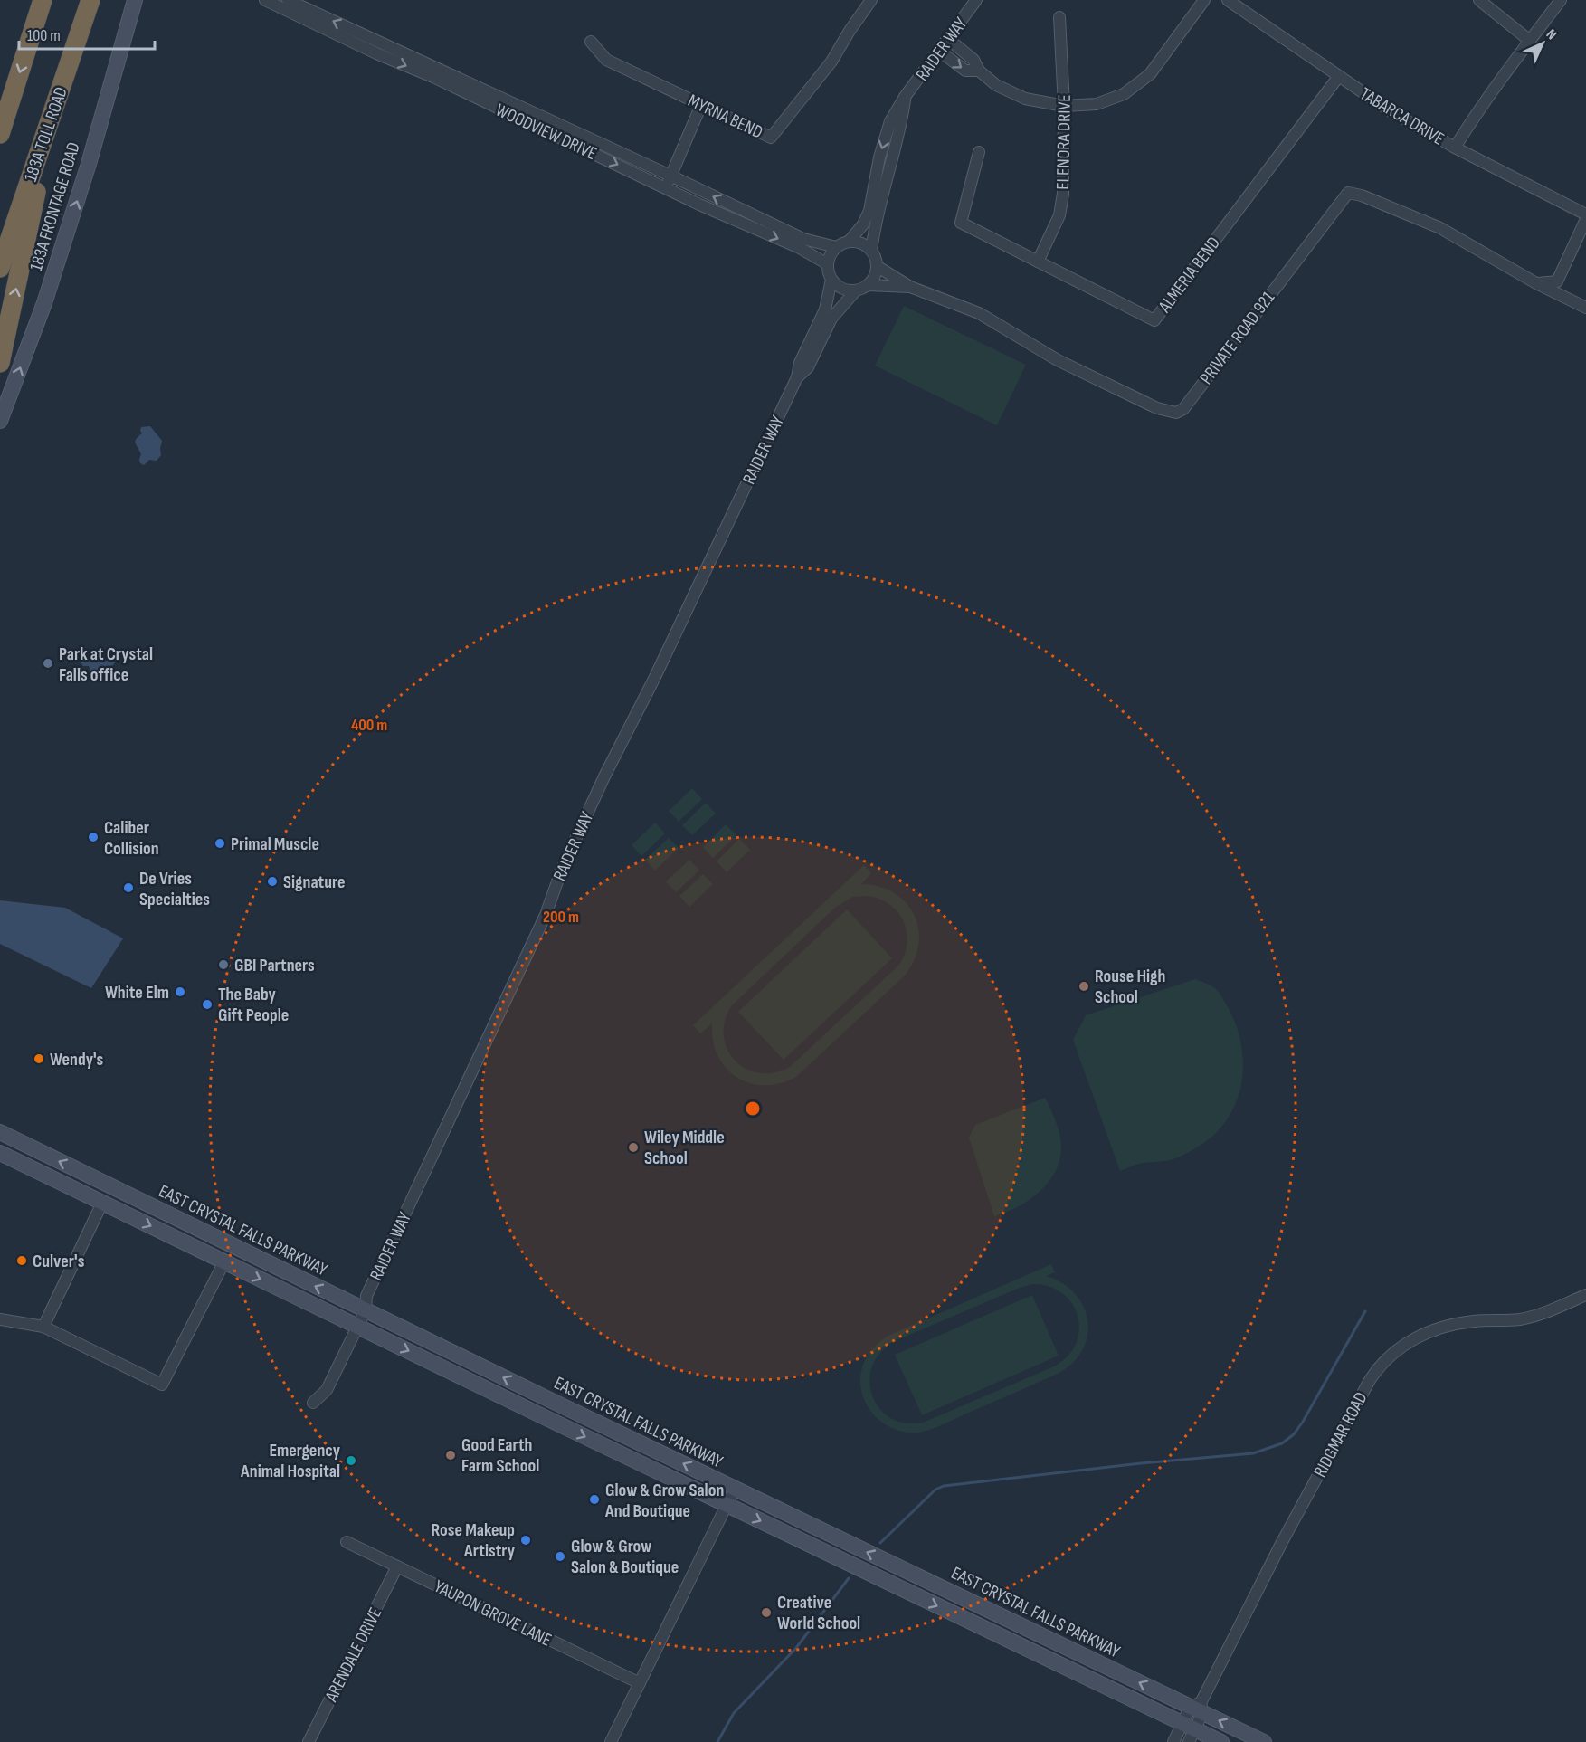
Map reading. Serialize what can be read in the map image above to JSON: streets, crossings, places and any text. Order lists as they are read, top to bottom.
{
  "streets": {
    "highway": ["183A TOLL ROAD"],
    "main road": ["183A FRONTAGE ROAD", "EAST CRYSTAL FALLS PARKWAY"],
    "street": [
      "RAIDER WAY",
      "MYRNA BEND",
      "TABARCA DRIVE",
      "WOODVIEW DRIVE",
      "ELENORA DRIVE",
      "ALMERIA BEND",
      "PRIVATE ROAD 921",
      "RIDGMAR ROAD",
      "YAUPON GROVE LANE",
      "ARENDALE DRIVE"
    ]
  },
  "crossings": [
    ["RAIDER WAY", "WOODVIEW DRIVE"],
    ["RAIDER WAY", "PRIVATE ROAD 921"],
    ["RAIDER WAY", "EAST CRYSTAL FALLS PARKWAY"],
    ["TABARCA DRIVE", "ALMERIA BEND"],
    ["WOODVIEW DRIVE", "PRIVATE ROAD 921"],
    ["ELENORA DRIVE", "ALMERIA BEND"],
    ["EAST CRYSTAL FALLS PARKWAY", "RIDGMAR ROAD"],
    ["YAUPON GROVE LANE", "ARENDALE DRIVE"]
  ],
  "one_way": ["183A FRONTAGE ROAD"],
  "places": [
    "Park at Crystal Falls office",
    "Caliber Collision",
    "Primal Muscle",
    "Signature",
    "De Vries Specialties",
    "GBI Partners",
    "Rouse High School",
    "White Elm",
    "The Baby Gift People",
    "Wendy's",
    "Wiley Middle School",
    "Culver's",
    "Good Earth Farm School",
    "Emergency Animal Hospital",
    "Glow & Grow Salon And Boutique",
    "Rose Makeup Artistry",
    "Glow & Grow Salon & Boutique",
    "Creative World School"
  ],
  "scale_bar": "100 m",
  "north": "top right",
  "rings": ["400 m", "200 m"]
}
